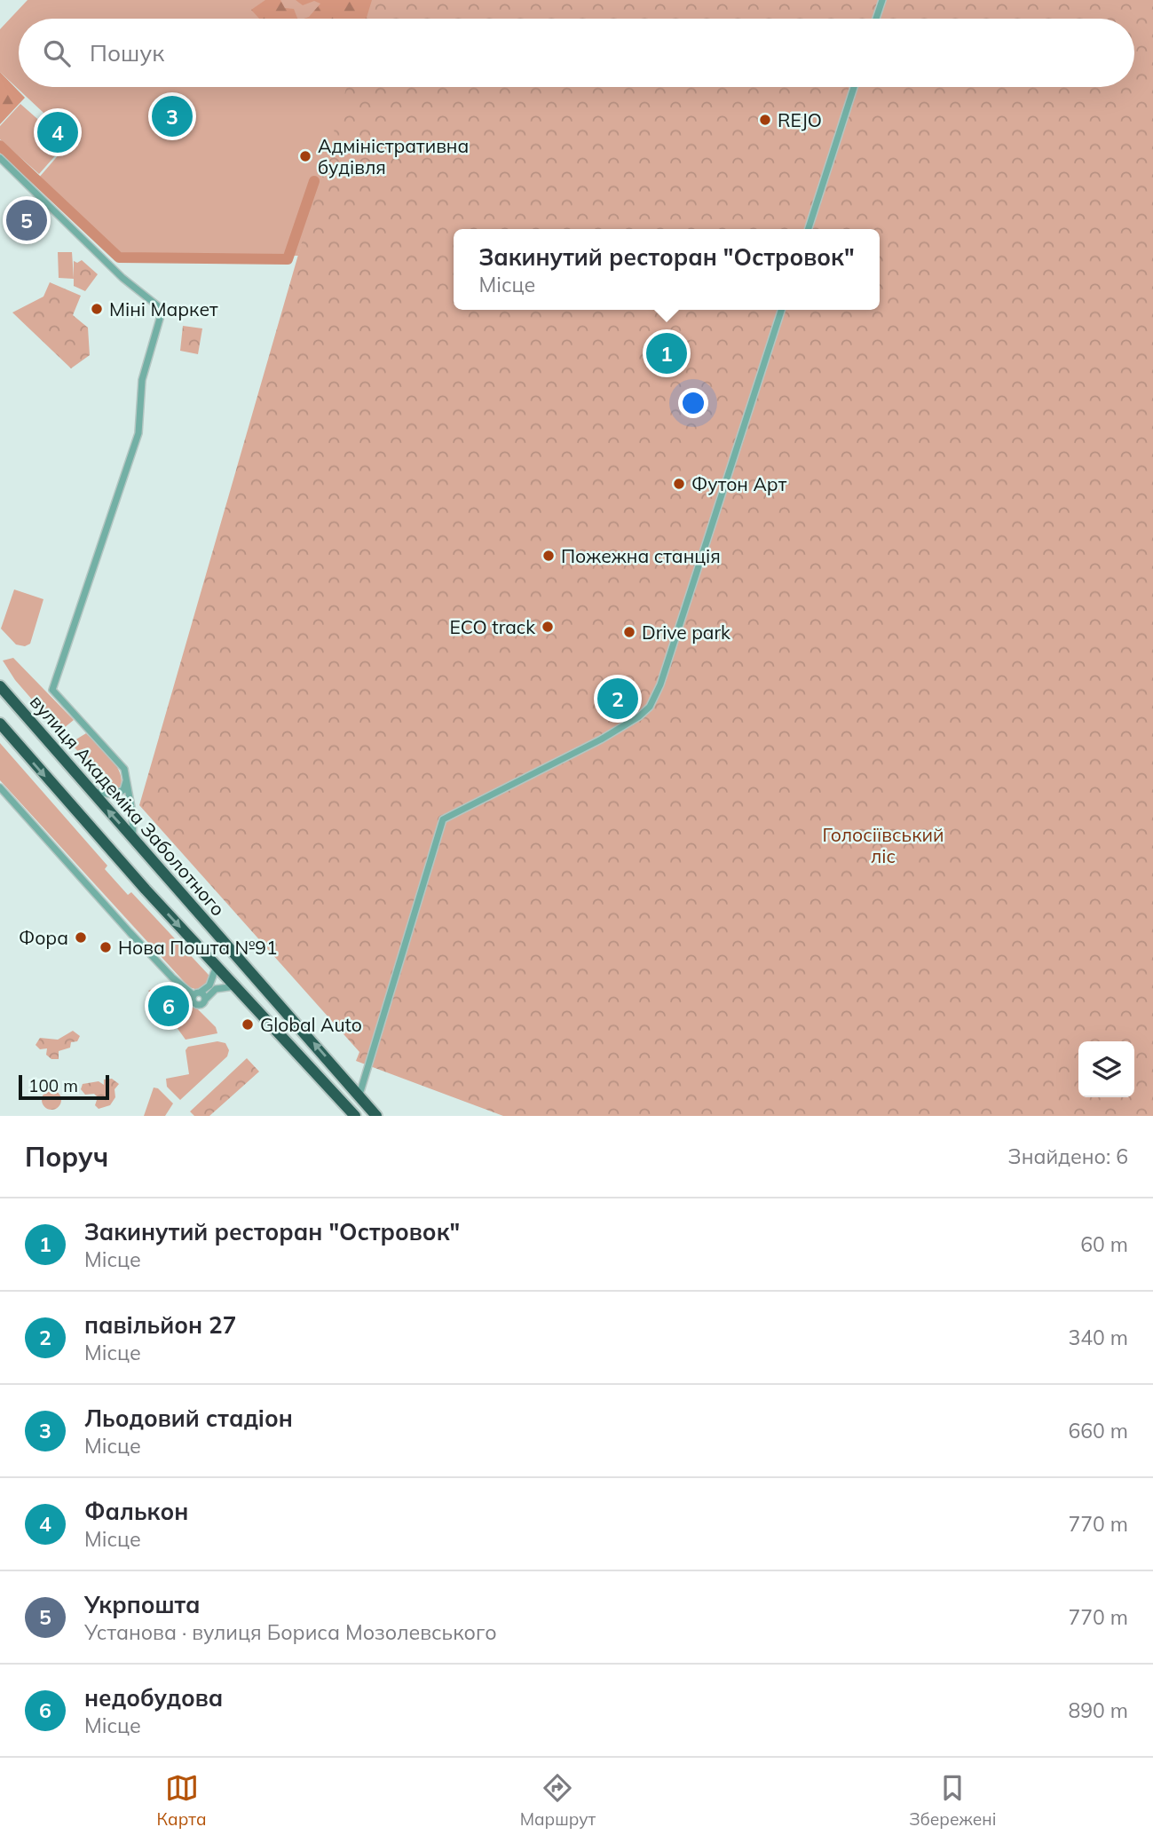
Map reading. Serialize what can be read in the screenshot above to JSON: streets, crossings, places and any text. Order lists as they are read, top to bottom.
{
  "streets": {
    "highway": ["вулиця Академіка Заболотного"]
  },
  "parks": ["Голосіївський ліс"],
  "places": [
    "REJO",
    "Адміністративна будівля",
    "Міні Маркет",
    "Футон Арт",
    "Пожежна станція",
    "ECO track",
    "Drive park",
    "Фора",
    "Нова Пошта №91",
    "Global Auto"
  ],
  "scale_bar": "100 m",
  "page": {
    "search": "Пошук",
    "pins": [
      "3",
      "4",
      "5",
      "1",
      "2",
      "6"
    ],
    "popup": ["Закинутий ресторан \"Островок\"", "Місце"],
    "scale": "100 m",
    "heading": ["Поруч", "Знайдено: 6"],
    "list": [
      {
        "mark": "1",
        "name": "Закинутий ресторан \"Островок\"",
        "note": "Місце",
        "value": "60 m"
      },
      {
        "mark": "2",
        "name": "павільйон 27",
        "note": "Місце",
        "value": "340 m"
      },
      {
        "mark": "3",
        "name": "Льодовий стадіон",
        "note": "Місце",
        "value": "660 m"
      },
      {
        "mark": "4",
        "name": "Фалькон",
        "note": "Місце",
        "value": "770 m"
      },
      {
        "mark": "5",
        "name": "Укрпошта",
        "note": "Установа · вулиця Бориса Мозолевського",
        "value": "770 m"
      },
      {
        "mark": "6",
        "name": "недобудова",
        "note": "Місце",
        "value": "890 m"
      }
    ],
    "nav": ["Карта", "Маршрут", "Збережені"]
  }
}
